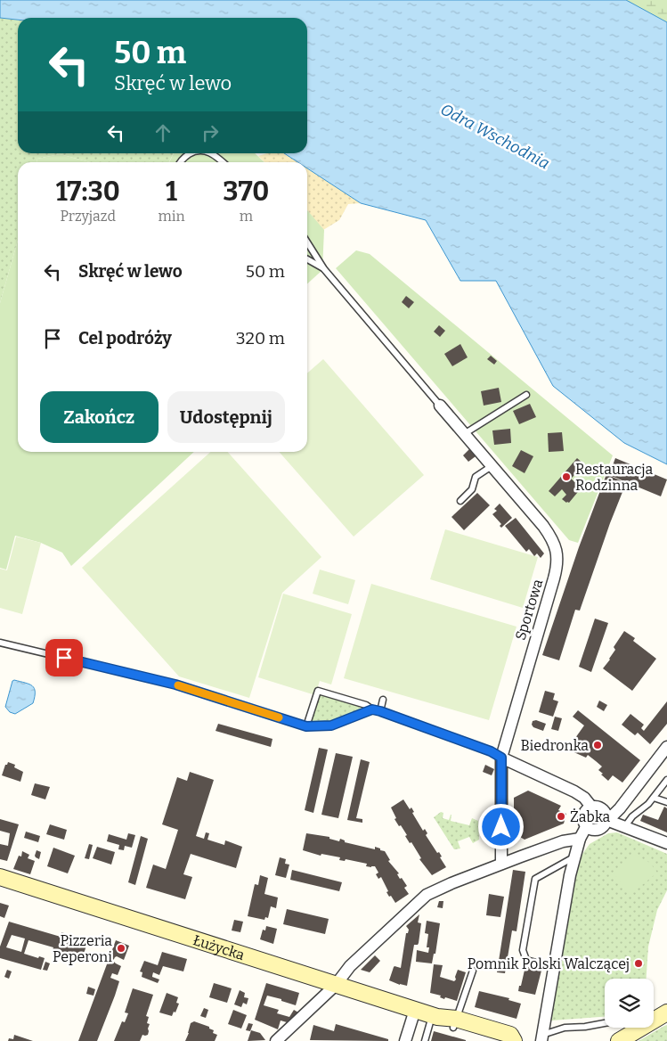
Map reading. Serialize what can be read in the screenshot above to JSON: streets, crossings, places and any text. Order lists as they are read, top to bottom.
{
  "streets": {
    "street": ["Sportowa", "Łużycka"]
  },
  "water": ["Odra Wschodnia"],
  "places": [
    "Restauracja Rodzinna",
    "Biedronka",
    "Żabka",
    "Pizzeria Peperoni",
    "Pomnik Polski Walczącej"
  ],
  "page": {
    "turn": ["50 m", "Skręć w lewo"],
    "eta": [
      "17:30",
      "Przyjazd",
      "1",
      "min",
      "370",
      "m"
    ],
    "list": [
      {
        "name": "Skręć w lewo",
        "value": "50 m"
      },
      {
        "name": "Cel podróży",
        "value": "320 m"
      }
    ],
    "buttons": ["Zakończ", "Udostępnij"]
  }
}
